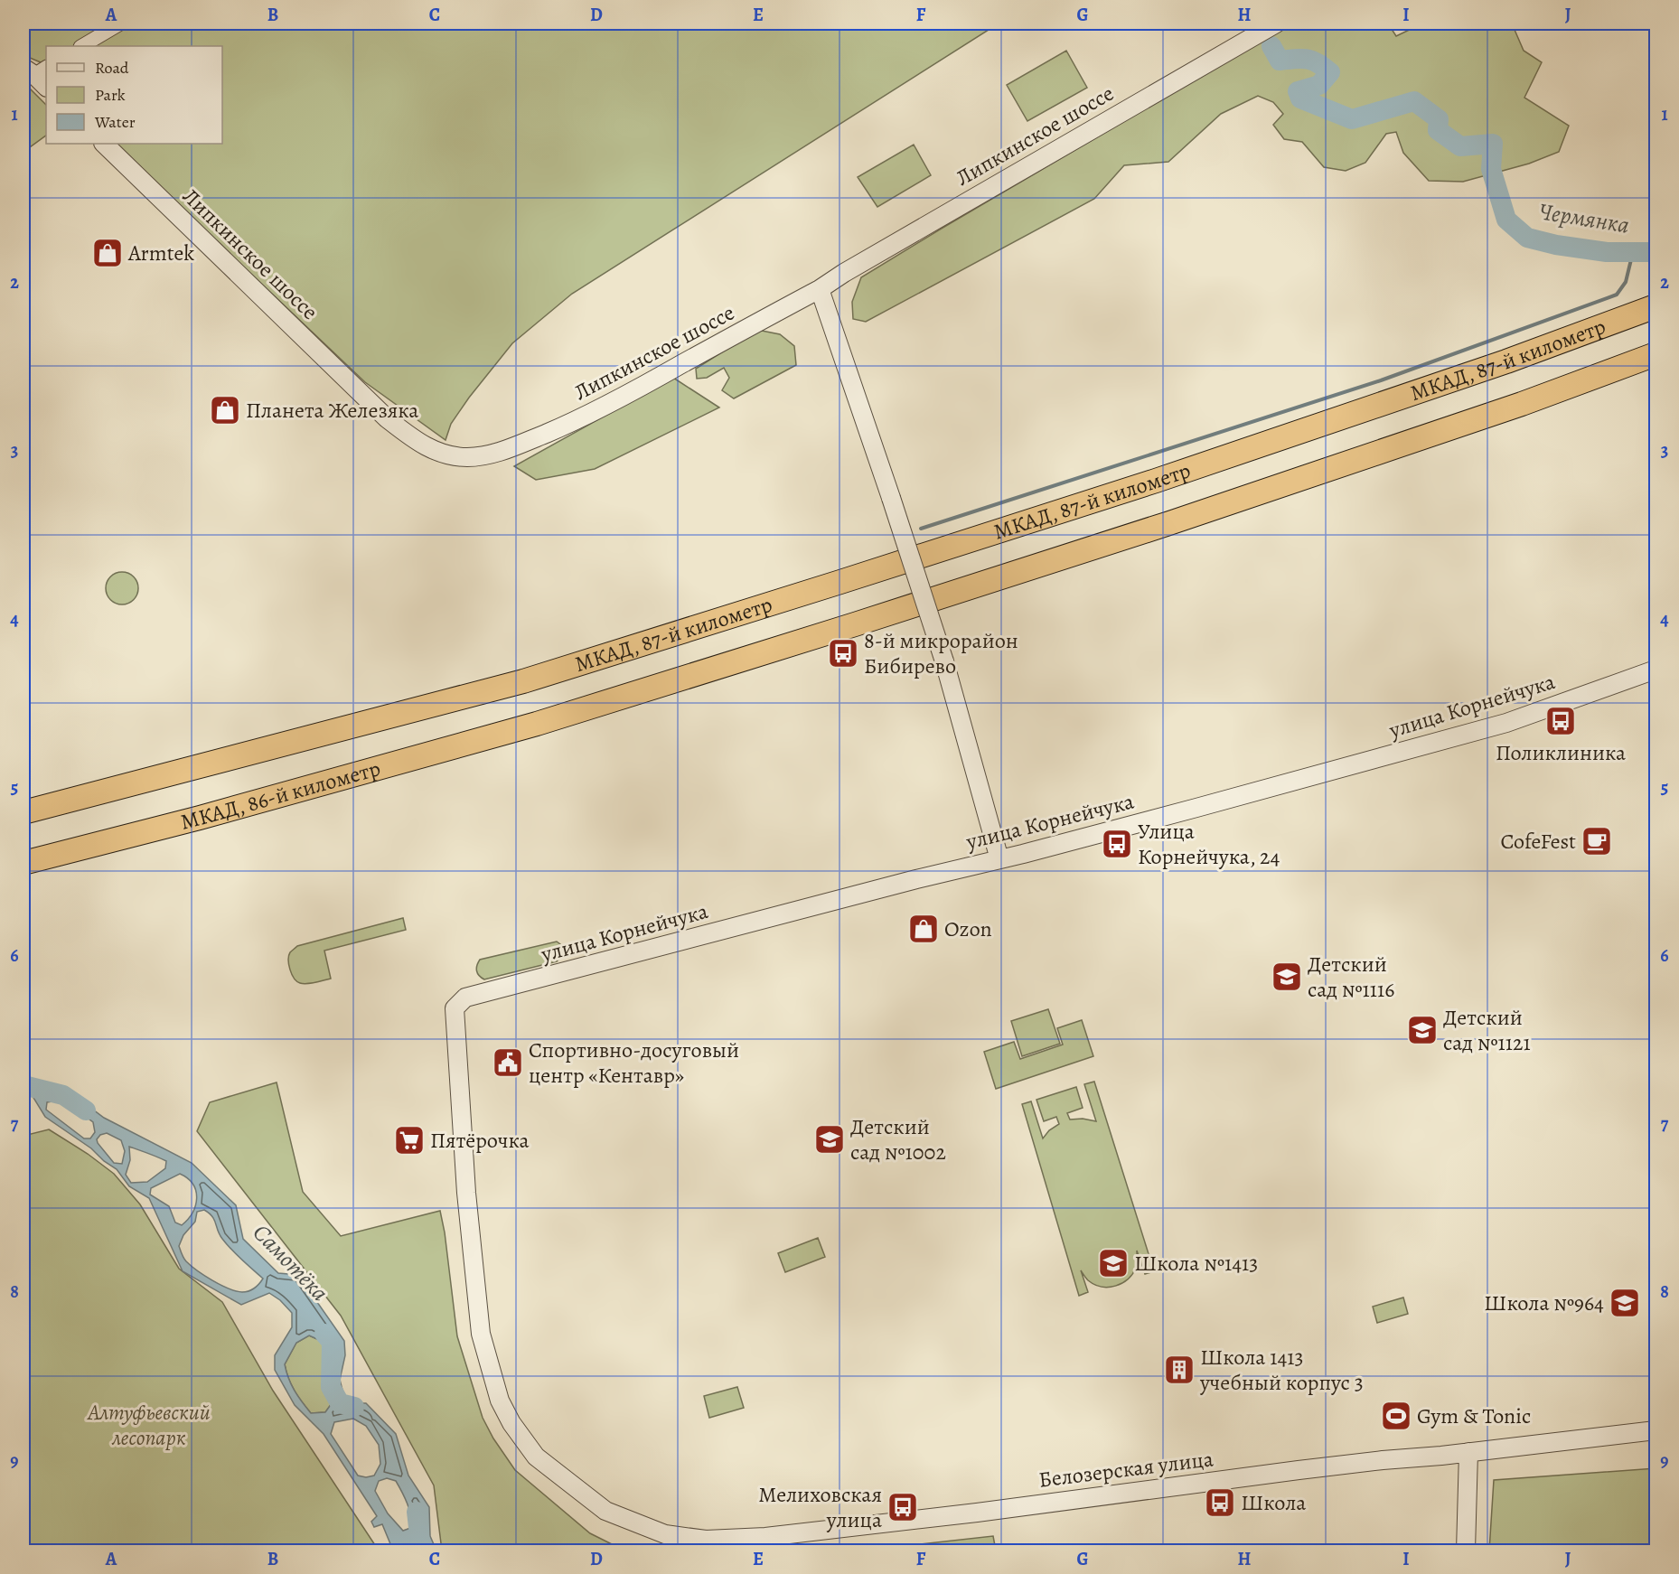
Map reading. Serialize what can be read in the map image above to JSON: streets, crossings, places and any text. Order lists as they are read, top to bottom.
{
  "streets": {
    "highway": ["МКАД, 87-й километр", "МКАД, 86-й километр"],
    "street": ["Липкинское шоссе", "улица Корнейчука", "Белозерская улица"]
  },
  "crossings": [
    ["МКАД, 87-й километр", "МКАД, 86-й километр"],
    ["улица Корнейчука", "Белозерская улица"]
  ],
  "water": ["Чермянка", "Самотёка"],
  "parks": ["Алтуфьевский лесопарк"],
  "places": {
    "shop": ["Armtek", "Планета Железяка", "Ozon"],
    "bus stop": [
      "8-й микрорайон Бибирево",
      "Поликлиника",
      "Улица Корнейчука, 24",
      "Школа",
      "Мелиховская улица"
    ],
    "cafe": ["CofeFest"],
    "school or university": [
      "Детский сад №1116",
      "Детский сад №1121",
      "Детский сад №1002",
      "Школа №1413",
      "Школа №964"
    ],
    "public building": ["Спортивно-досуговый центр «Кентавр»"],
    "supermarket": ["Пятёрочка"],
    "building": ["Школа 1413 учебный корпус 3"],
    "sports": ["Gym & Tonic"]
  },
  "legend": ["Road", "Park", "Water"],
  "grid": {
    "columns": [
      "A",
      "B",
      "C",
      "D",
      "E",
      "F",
      "G",
      "H",
      "I",
      "J"
    ],
    "rows": [
      "1",
      "2",
      "3",
      "4",
      "5",
      "6",
      "7",
      "8",
      "9"
    ]
  }
}
